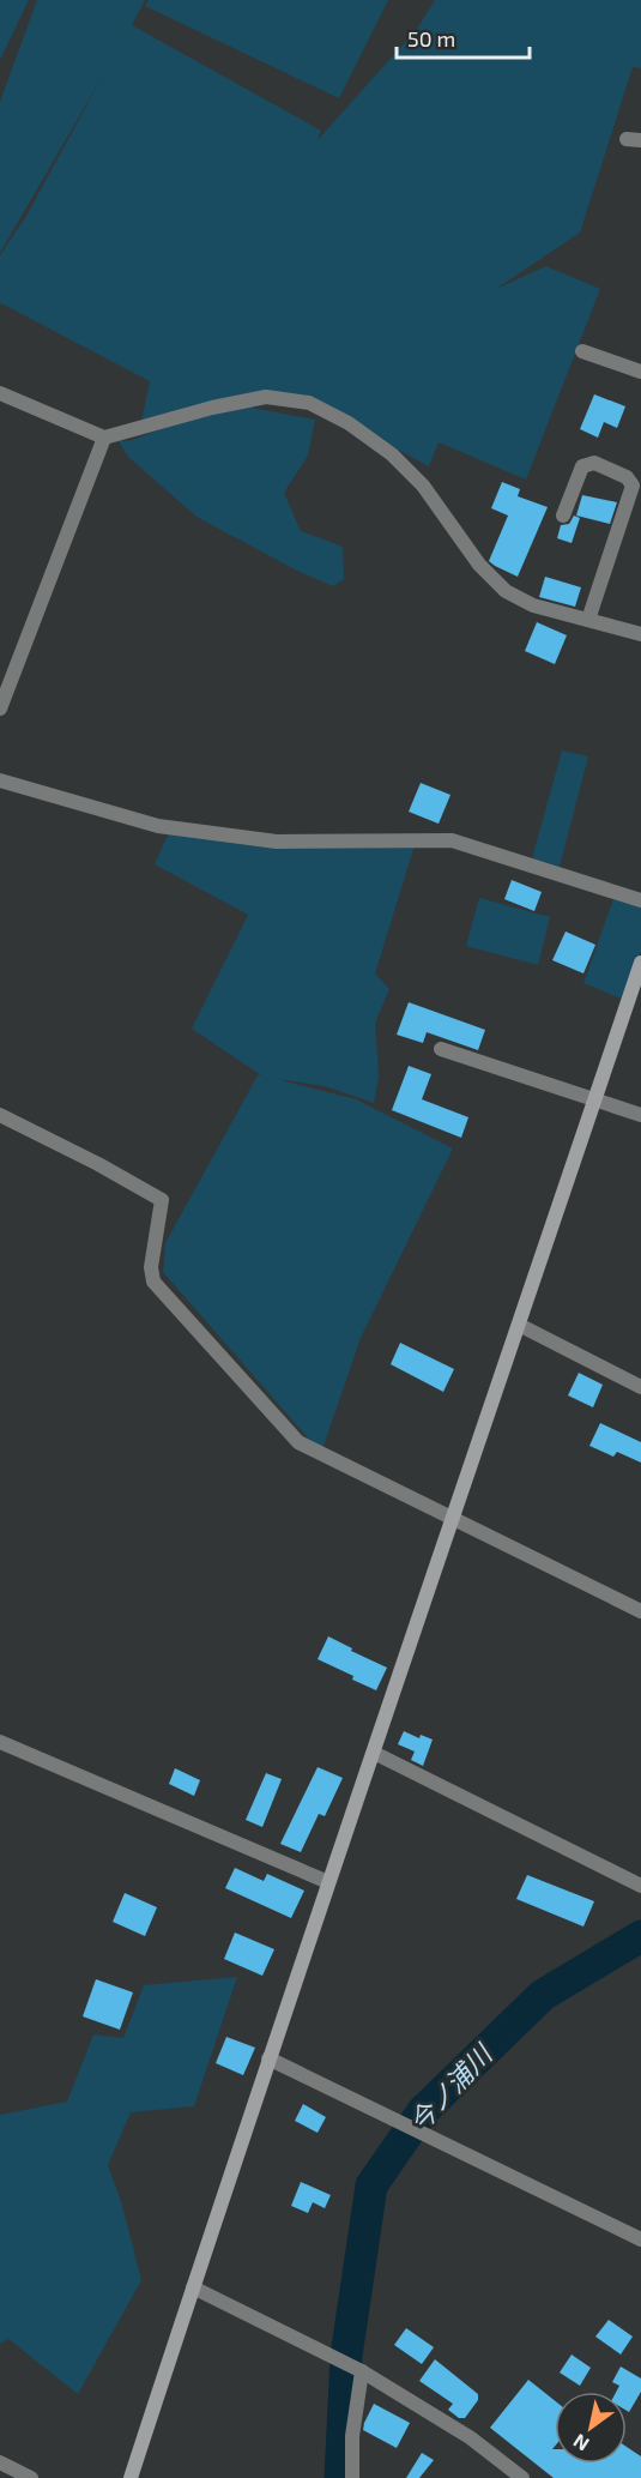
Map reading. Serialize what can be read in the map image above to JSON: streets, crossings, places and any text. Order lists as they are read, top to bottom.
{
  "water": ["今ノ浦川"],
  "scale_bar": "50 m",
  "north": "bottom left"
}
